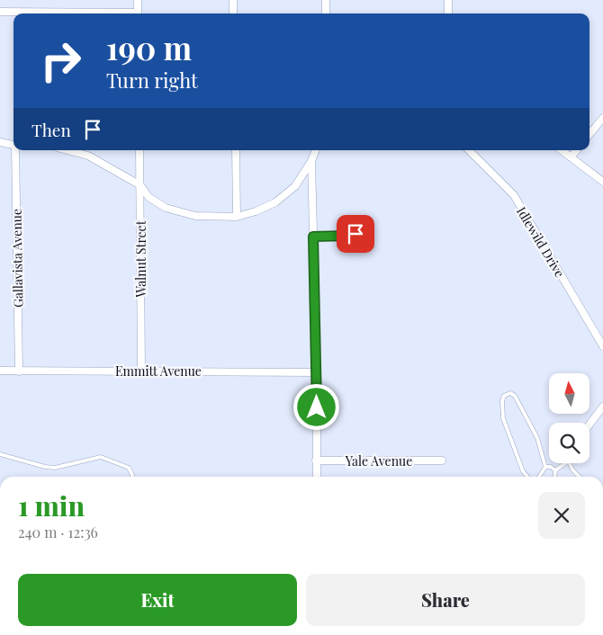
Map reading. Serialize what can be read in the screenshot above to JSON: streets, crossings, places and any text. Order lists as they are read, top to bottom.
{
  "streets": {
    "street": [
      "Idlewild Drive",
      "Gallavista Avenue",
      "Walnut Street",
      "Emmitt Avenue",
      "Yale Avenue"
    ]
  },
  "crossings": [
    ["Gallavista Avenue", "Emmitt Avenue"],
    ["Walnut Street", "Emmitt Avenue"]
  ],
  "north": "top",
  "page": {
    "turn": ["190 m", "Turn right"],
    "then": "Then",
    "heading": ["1 min", "240 m · 12:36"],
    "buttons": ["Exit", "Share"]
  }
}
